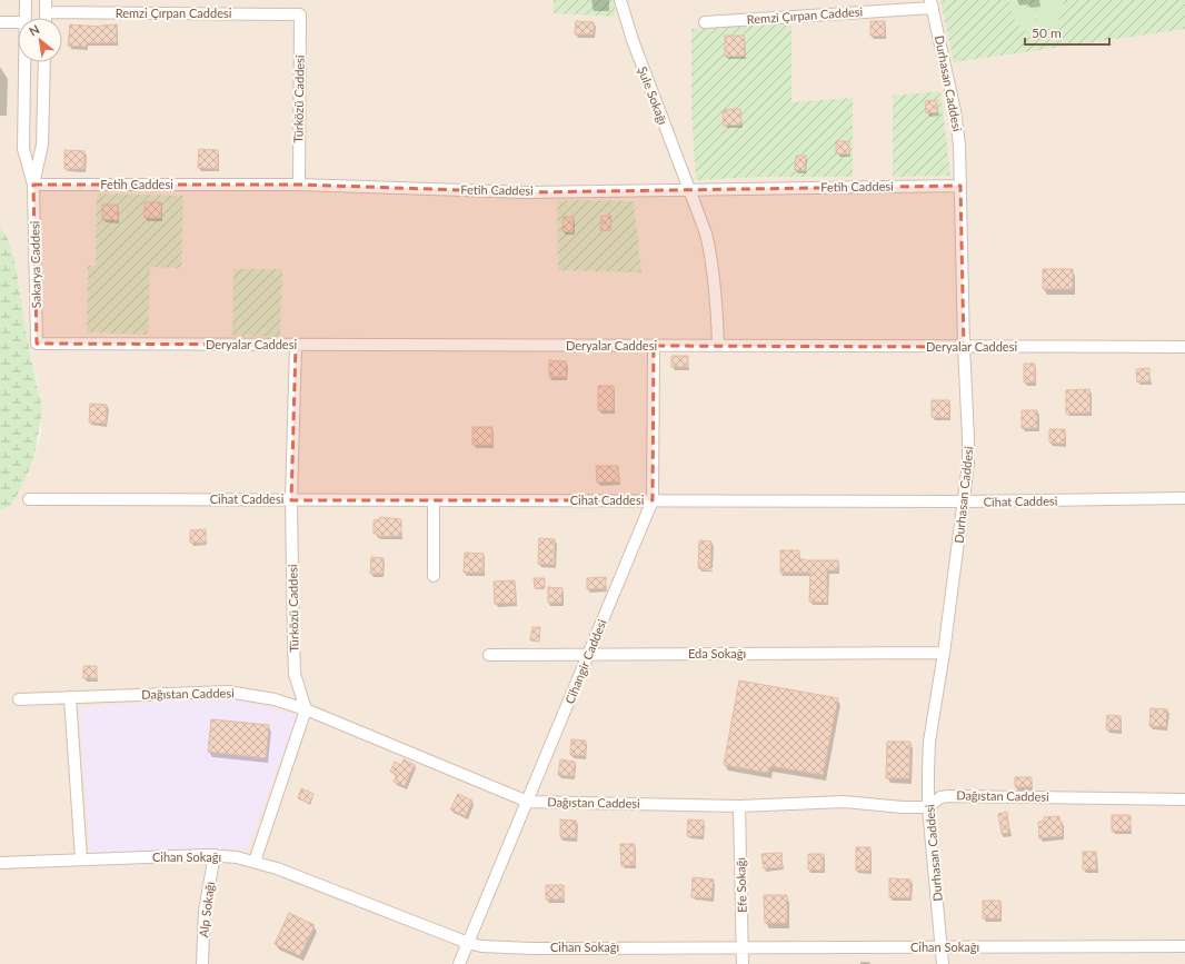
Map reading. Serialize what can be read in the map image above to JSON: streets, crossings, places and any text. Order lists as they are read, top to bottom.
{
  "streets": {
    "street": [
      "Remzi Çırpan Caddesi",
      "Durhasan Caddesi",
      "Şule Sokağı",
      "Türközü Caddesi",
      "Fetih Caddesi",
      "Sakarya Caddesi",
      "Deryalar Caddesi",
      "Cihat Caddesi",
      "Eda Sokağı",
      "Cihangir Caddesi",
      "Dağıstan Caddesi",
      "Cihan Sokağı",
      "Efe Sokağı",
      "Alp Sokağı"
    ]
  },
  "crossings": [
    ["Remzi Çırpan Caddesi", "Durhasan Caddesi"],
    ["Remzi Çırpan Caddesi", "Türközü Caddesi"],
    ["Durhasan Caddesi", "Fetih Caddesi"],
    ["Durhasan Caddesi", "Deryalar Caddesi"],
    ["Durhasan Caddesi", "Cihat Caddesi"],
    ["Durhasan Caddesi", "Eda Sokağı"],
    ["Durhasan Caddesi", "Dağıstan Caddesi"],
    ["Durhasan Caddesi", "Cihan Sokağı"],
    ["Şule Sokağı", "Fetih Caddesi"],
    ["Şule Sokağı", "Deryalar Caddesi"],
    ["Türközü Caddesi", "Fetih Caddesi"],
    ["Türközü Caddesi", "Deryalar Caddesi"],
    ["Türközü Caddesi", "Cihat Caddesi"],
    ["Türközü Caddesi", "Dağıstan Caddesi"],
    ["Fetih Caddesi", "Sakarya Caddesi"],
    ["Sakarya Caddesi", "Deryalar Caddesi"],
    ["Deryalar Caddesi", "Cihangir Caddesi"],
    ["Cihat Caddesi", "Cihangir Caddesi"],
    ["Eda Sokağı", "Cihangir Caddesi"],
    ["Cihangir Caddesi", "Dağıstan Caddesi"],
    ["Cihangir Caddesi", "Cihan Sokağı"],
    ["Dağıstan Caddesi", "Efe Sokağı"],
    ["Cihan Sokağı", "Efe Sokağı"],
    ["Cihan Sokağı", "Alp Sokağı"]
  ],
  "scale_bar": "50 m",
  "north": "top left"
}
